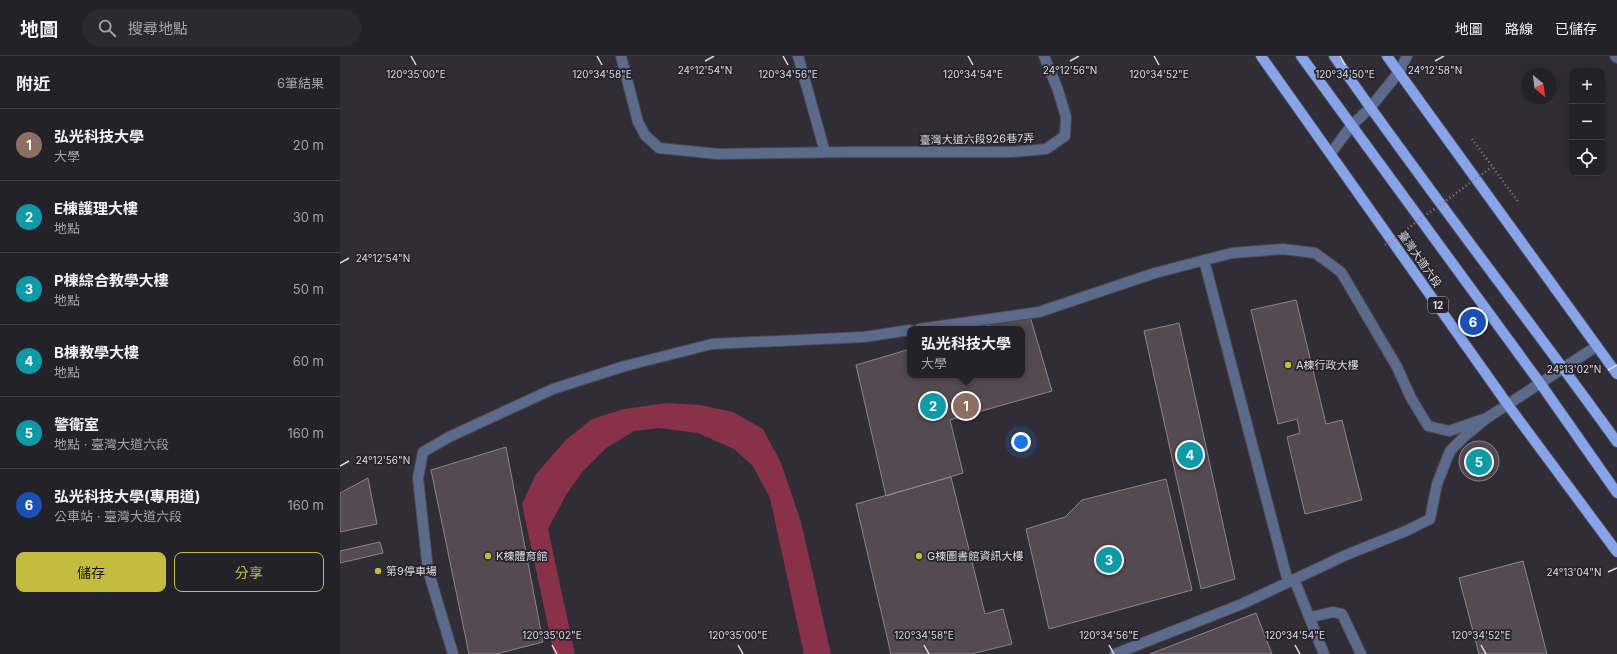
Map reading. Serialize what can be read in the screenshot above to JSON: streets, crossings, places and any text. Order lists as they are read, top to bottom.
{
  "streets": {
    "main road": ["臺灣大道六段", "12"],
    "street": ["臺灣大道六段926巷7弄"]
  },
  "places": [
    "A棟行政大樓",
    "K棟體育館",
    "G棟圖書館資訊大樓",
    "第9停車場"
  ],
  "north": "bottom right",
  "page": {
    "header": "地圖",
    "search": "搜尋地點",
    "nav": ["地圖", "路線", "已儲存"],
    "heading": ["附近", "6筆結果"],
    "map_buttons": ["+", "−"],
    "list": [
      {
        "mark": "1",
        "name": "弘光科技大學",
        "note": "大學",
        "value": "20 m"
      },
      {
        "mark": "2",
        "name": "E棟護理大樓",
        "note": "地點",
        "value": "30 m"
      },
      {
        "mark": "3",
        "name": "P棟綜合教學大樓",
        "note": "地點",
        "value": "50 m"
      },
      {
        "mark": "4",
        "name": "B棟教學大樓",
        "note": "地點",
        "value": "60 m"
      },
      {
        "mark": "5",
        "name": "警衛室",
        "note": "地點 · 臺灣大道六段",
        "value": "160 m"
      },
      {
        "mark": "6",
        "name": "弘光科技大學(專用道)",
        "note": "公車站 · 臺灣大道六段",
        "value": "160 m"
      }
    ],
    "pins": [
      "6",
      "1",
      "2",
      "4",
      "5",
      "3"
    ],
    "popup": ["弘光科技大學", "大學"],
    "buttons": ["儲存", "分享"]
  },
  "coordinates": [
    "24°12'54\"N",
    "24°12'58\"N",
    "24°12'56\"N",
    "120°35'00\"E",
    "120°34'58\"E",
    "120°34'56\"E",
    "120°34'54\"E",
    "120°34'52\"E",
    "120°34'50\"E",
    "24°13'02\"N",
    "24°13'04\"N",
    "120°35'02\"E"
  ]
}
